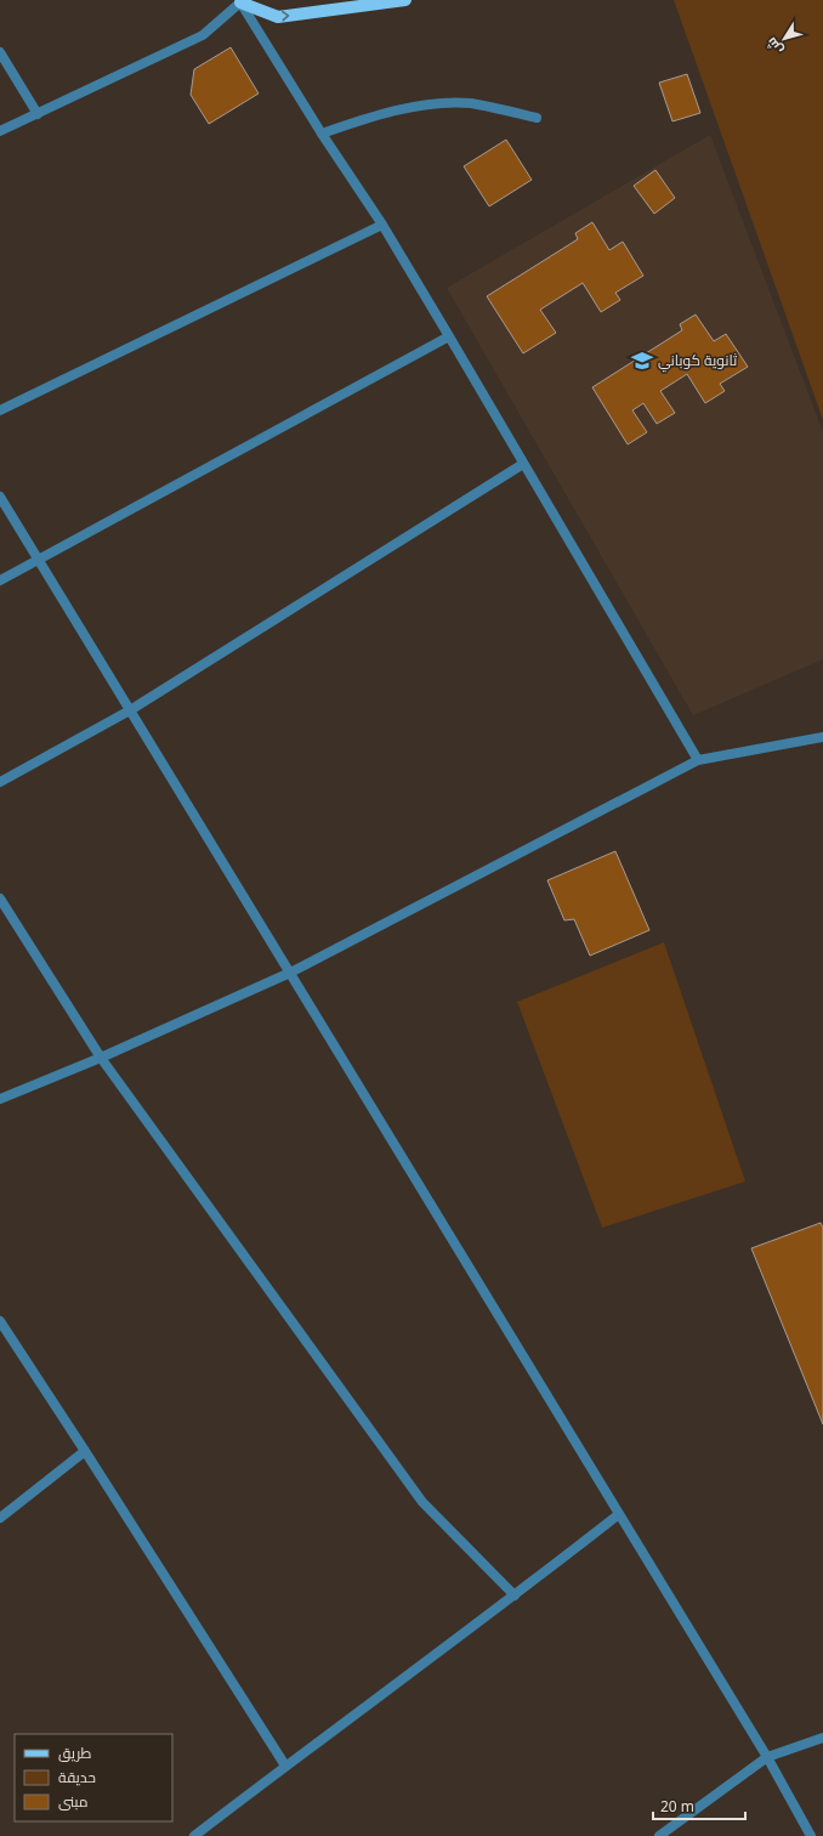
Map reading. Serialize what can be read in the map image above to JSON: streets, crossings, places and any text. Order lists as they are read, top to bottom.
{
  "places": {
    "school or university": ["ثانوية كوباني"]
  },
  "legend": ["طريق", "حديقة", "مبنى"],
  "scale_bar": "20 m",
  "north": "bottom left"
}
